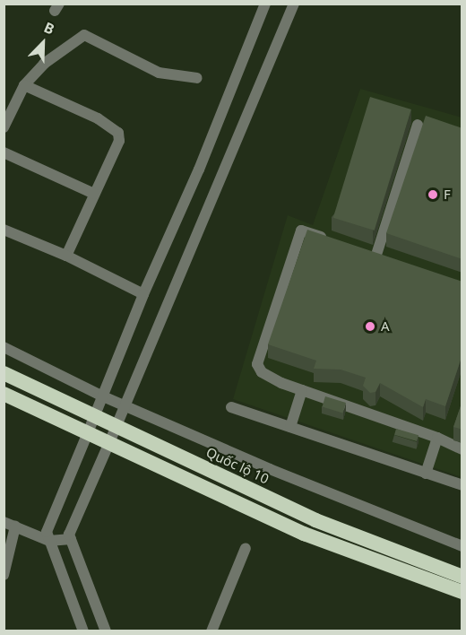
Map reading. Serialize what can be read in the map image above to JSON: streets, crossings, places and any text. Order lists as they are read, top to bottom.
{
  "streets": {
    "highway": ["Quốc lộ 10"]
  },
  "places": ["F", "A"],
  "north": "top right"
}
